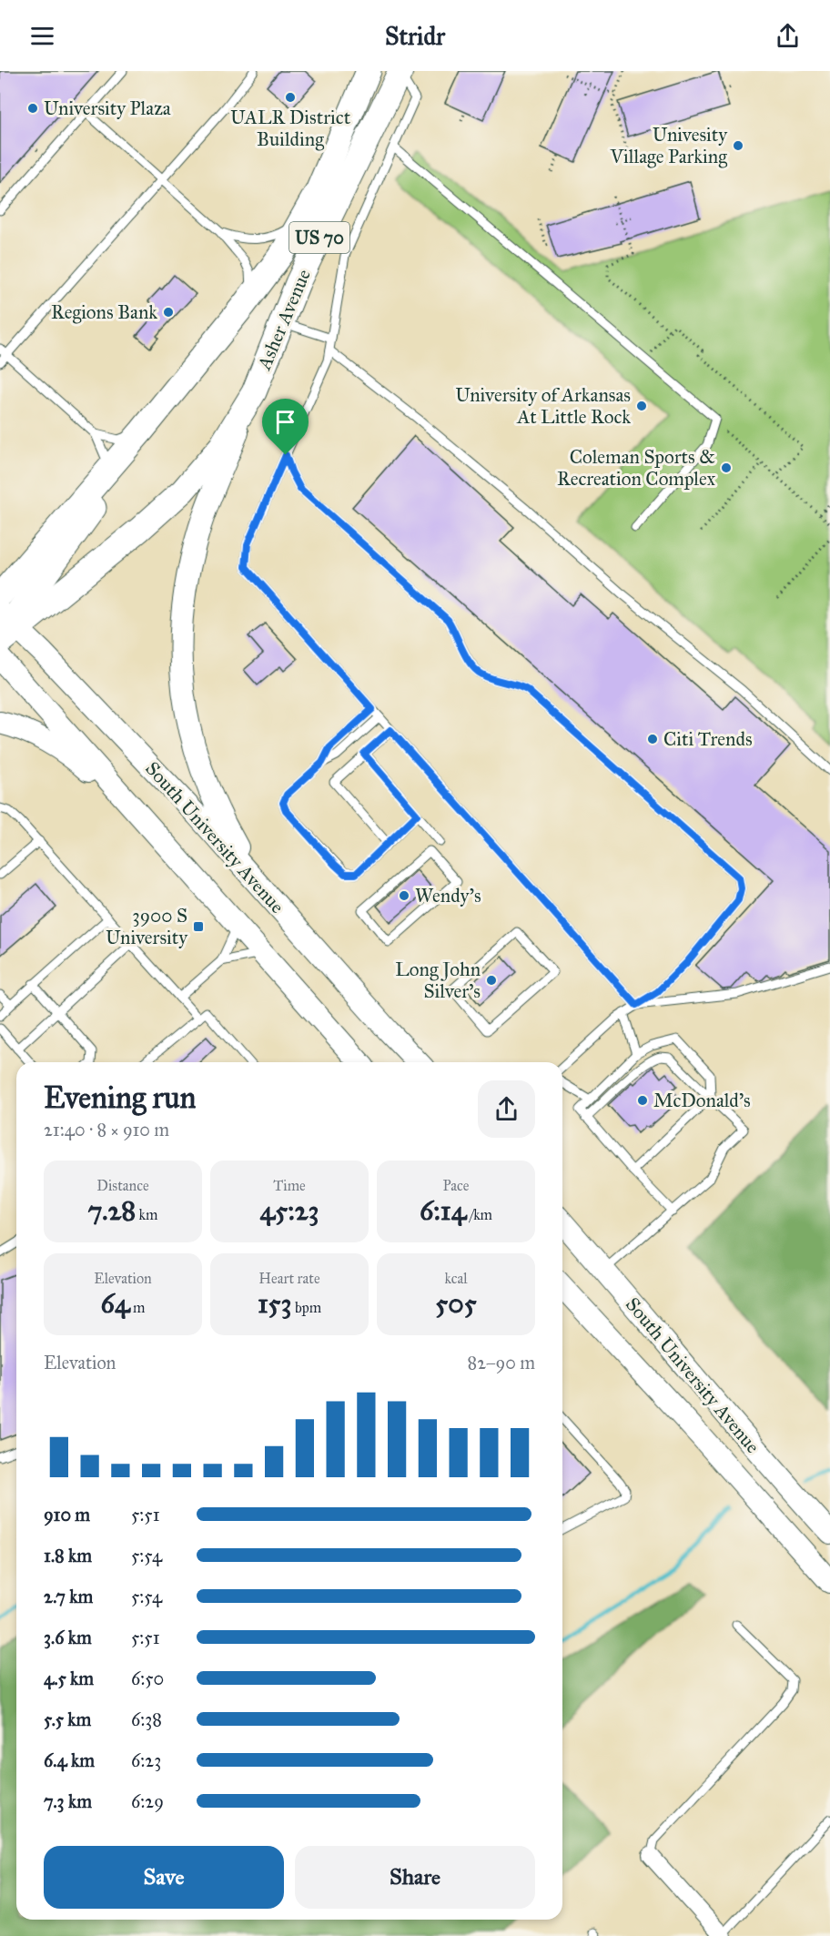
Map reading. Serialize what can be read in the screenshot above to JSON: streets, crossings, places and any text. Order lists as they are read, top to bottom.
{
  "streets": {
    "main road": ["US 70", "Asher Avenue", "South University Avenue"]
  },
  "crossings": [
    ["Asher Avenue", "South University Avenue"]
  ],
  "places": {
    "other": [
      "UALR District Building",
      "University Plaza",
      "Univesity Village Parking",
      "Regions Bank",
      "University of Arkansas At Little Rock",
      "Coleman Sports & Recreation Complex",
      "Citi Trends",
      "Wendy's",
      "Long John Silver's",
      "McDonald's"
    ],
    "transit": ["3900 S University"]
  },
  "page": {
    "header": "Stridr",
    "heading": ["Evening run", "21:40 · 8 × 910 m"],
    "stats": [
      ["Distance", "7.28 km"],
      ["Time", "45:23"],
      ["Pace", "6:14 /km"],
      ["Elevation", "64 m"],
      ["Heart rate", "153 bpm"],
      ["kcal", "505"]
    ],
    "chart": ["Elevation", "82–90 m"],
    "list": [
      {
        "name": "910 m",
        "note": "5:51"
      },
      {
        "name": "1.8 km",
        "note": "5:54"
      },
      {
        "name": "2.7 km",
        "note": "5:54"
      },
      {
        "name": "3.6 km",
        "note": "5:51"
      },
      {
        "name": "4.5 km",
        "note": "6:50"
      },
      {
        "name": "5.5 km",
        "note": "6:38"
      },
      {
        "name": "6.4 km",
        "note": "6:23"
      },
      {
        "name": "7.3 km",
        "note": "6:29"
      }
    ],
    "buttons": ["Save", "Share"]
  }
}
